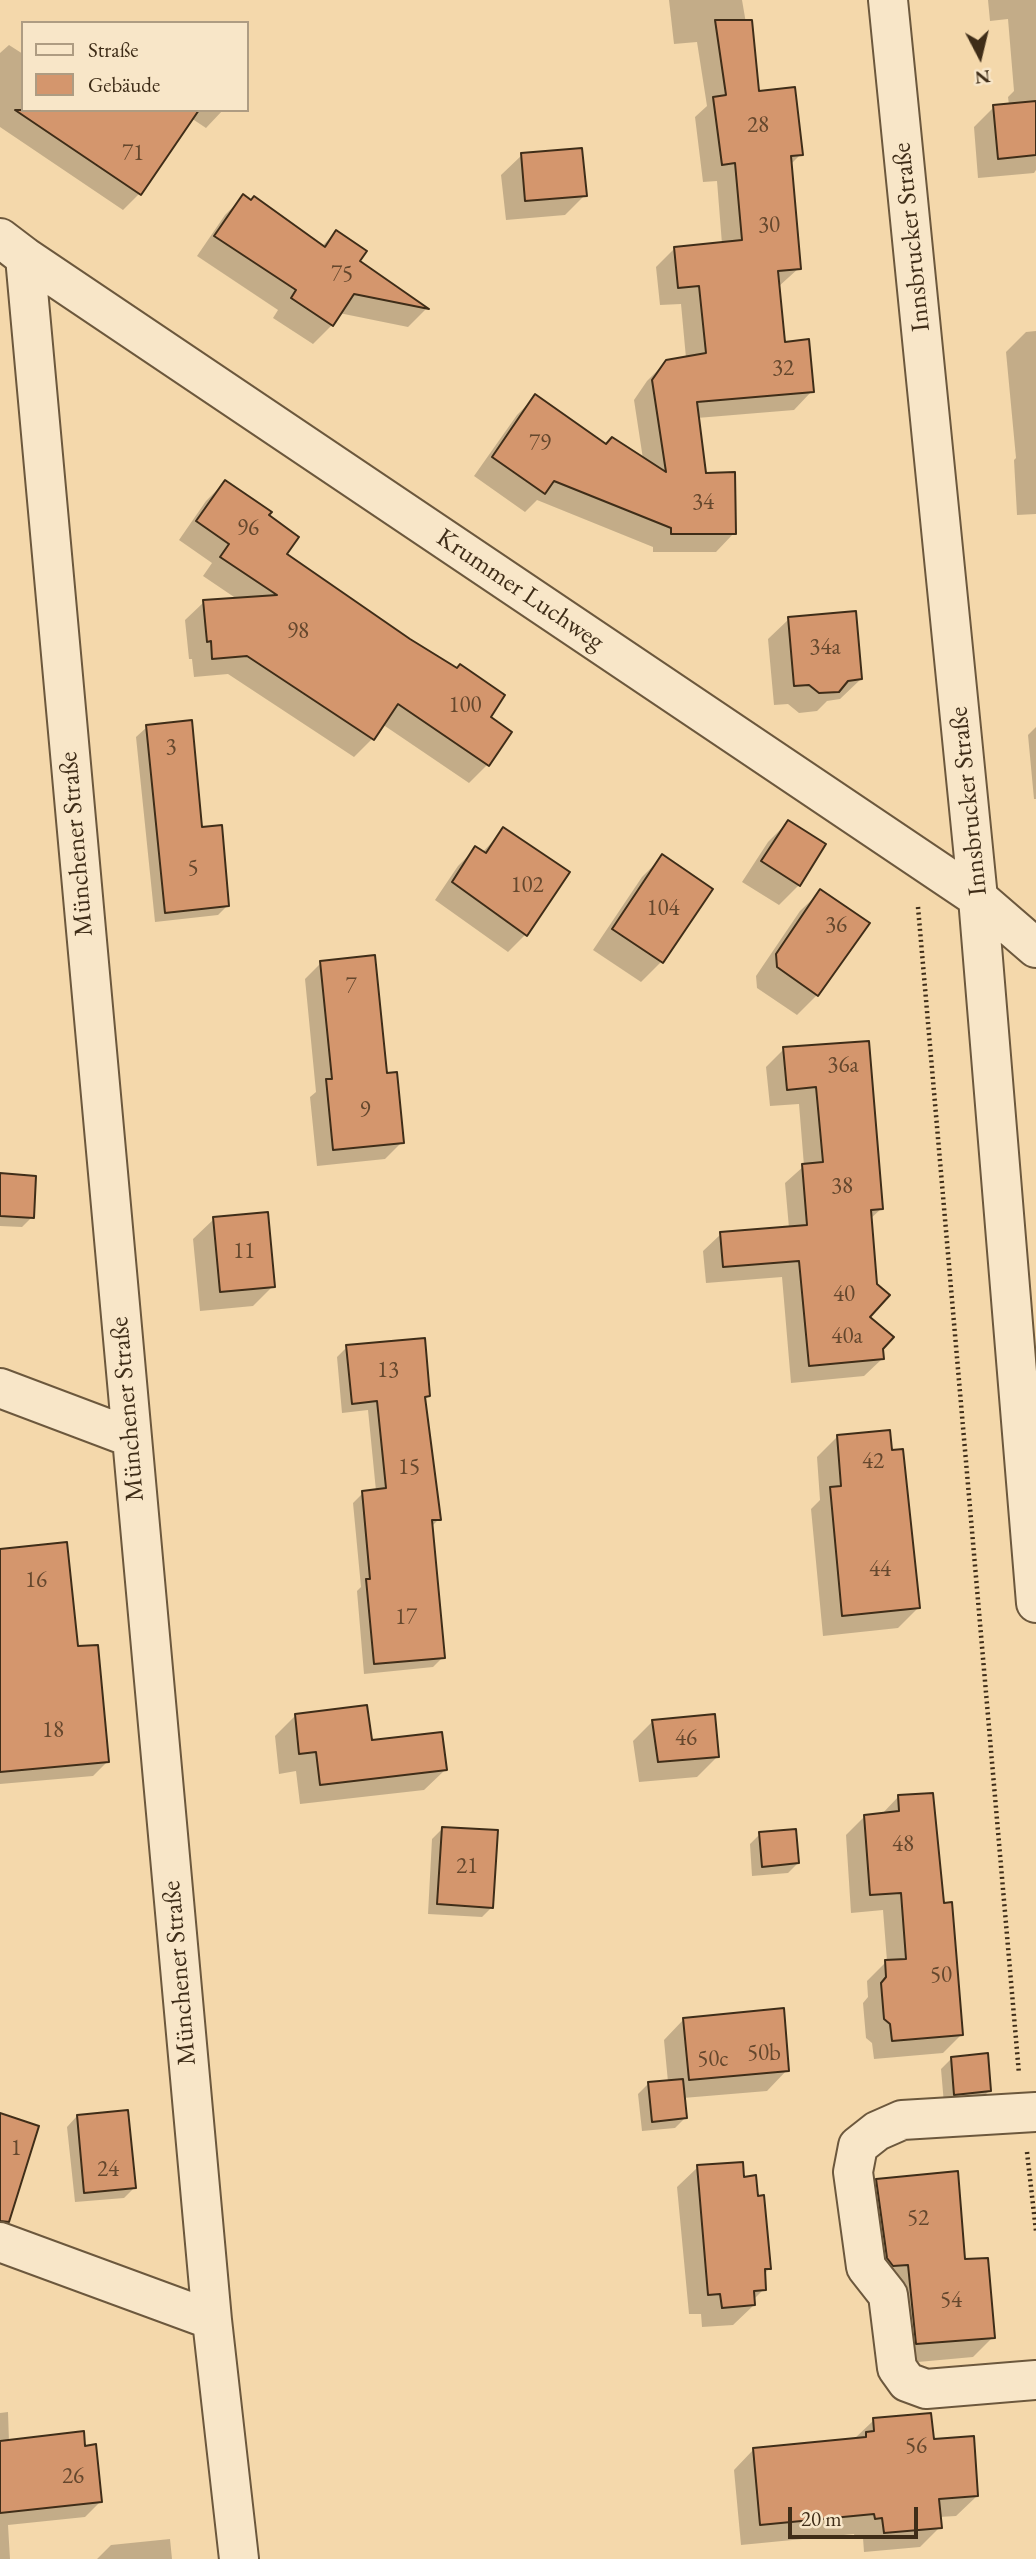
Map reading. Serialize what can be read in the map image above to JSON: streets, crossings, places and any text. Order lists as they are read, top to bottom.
{
  "streets": {
    "street": ["Innsbrucker Straße", "Krummer Luchweg", "Münchener Straße"]
  },
  "crossings": [
    ["Innsbrucker Straße", "Krummer Luchweg"],
    ["Krummer Luchweg", "Münchener Straße"]
  ],
  "house_numbers": [
    "28",
    "71",
    "30",
    "75",
    "32",
    "79",
    "34",
    "96",
    "98",
    "34a",
    "100",
    "3",
    "5",
    "102",
    "104",
    "36",
    "7",
    "36a",
    "9",
    "38",
    "11",
    "40",
    "40a",
    "13",
    "42",
    "15",
    "44",
    "16",
    "17",
    "18",
    "46",
    "48",
    "21",
    "50",
    "50b",
    "50c",
    "1",
    "24",
    "52",
    "54",
    "56",
    "26"
  ],
  "legend": ["Straße", "Gebäude"],
  "scale_bar": "20 m",
  "north": "bottom"
}
